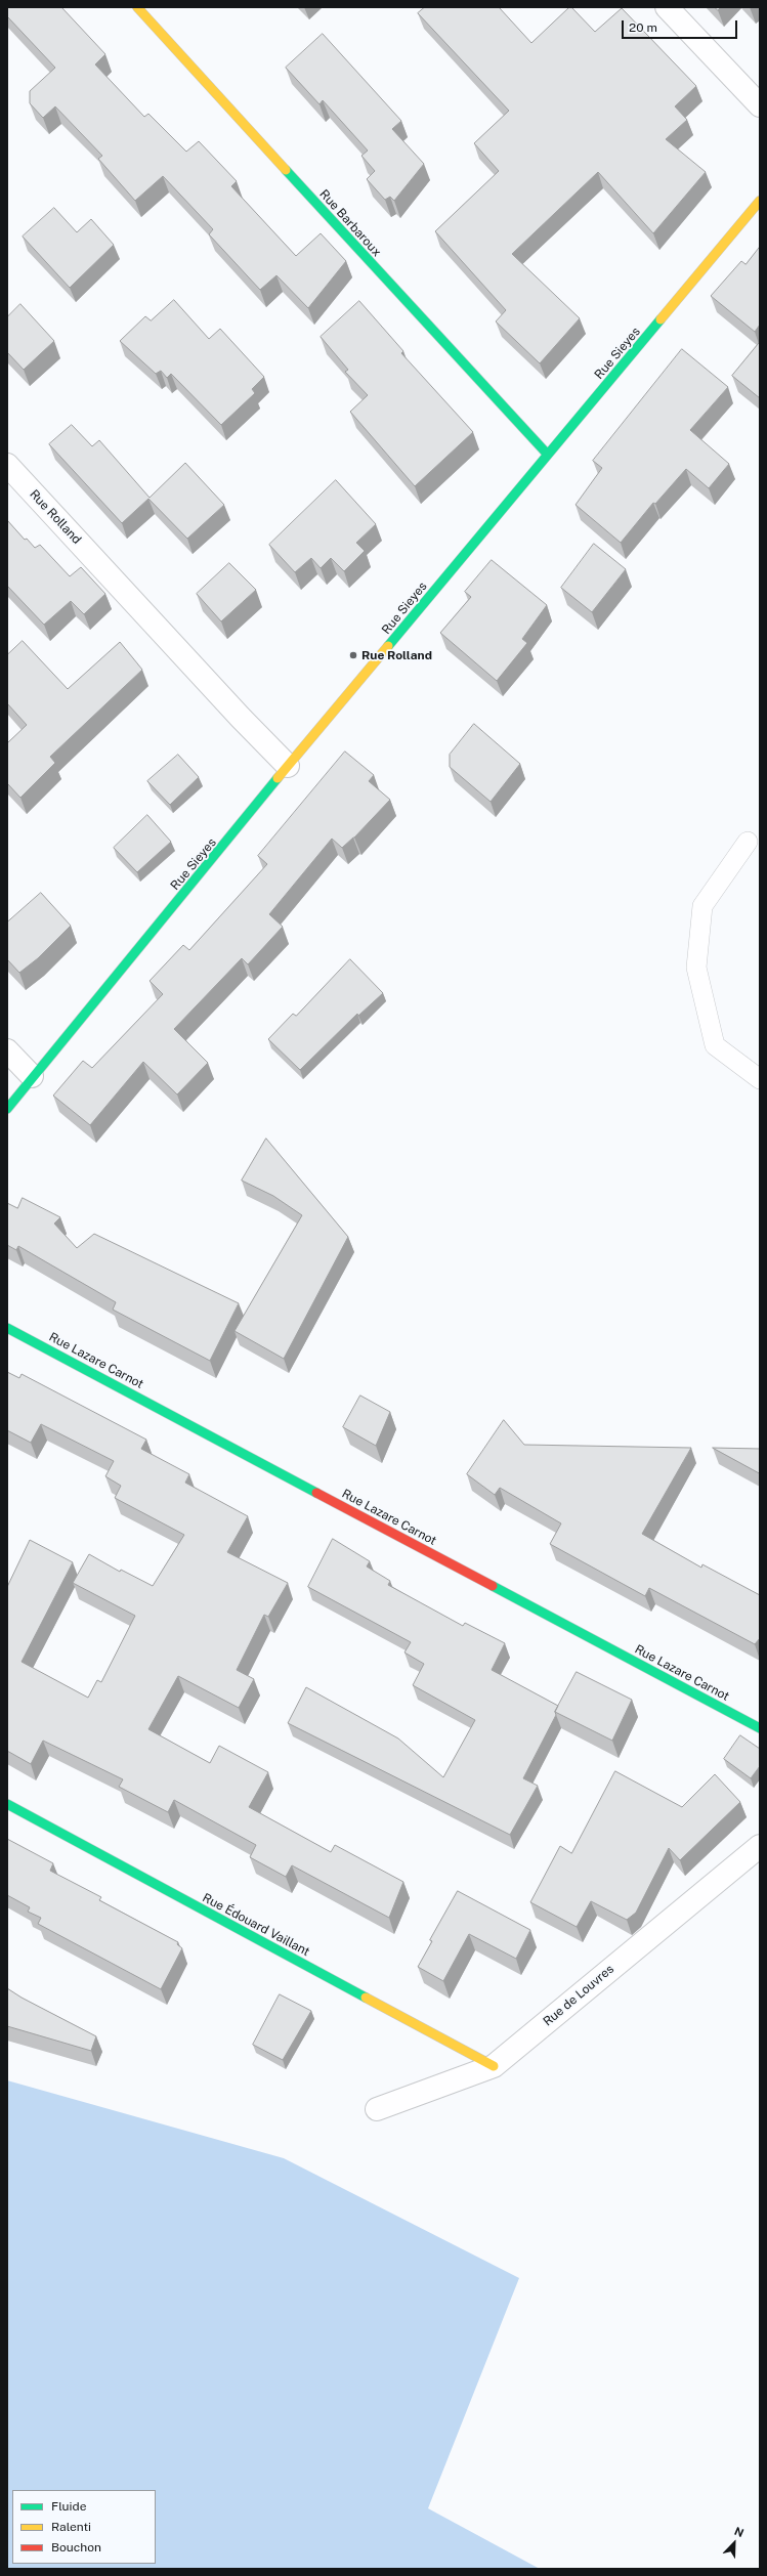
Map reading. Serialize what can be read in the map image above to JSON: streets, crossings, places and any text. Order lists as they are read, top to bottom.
{
  "streets": {
    "street": [
      "Rue Barbaroux",
      "Rue Sieyes",
      "Rue Rolland",
      "Rue Lazare Carnot",
      "Rue Édouard Vaillant",
      "Rue de Louvres"
    ]
  },
  "crossings": [
    ["Rue Barbaroux", "Rue Sieyes"],
    ["Rue Sieyes", "Rue Rolland"],
    ["Rue Édouard Vaillant", "Rue de Louvres"]
  ],
  "places": ["Rue Rolland"],
  "legend": ["Fluide", "Ralenti", "Bouchon"],
  "scale_bar": "20 m",
  "north": "top right"
}
